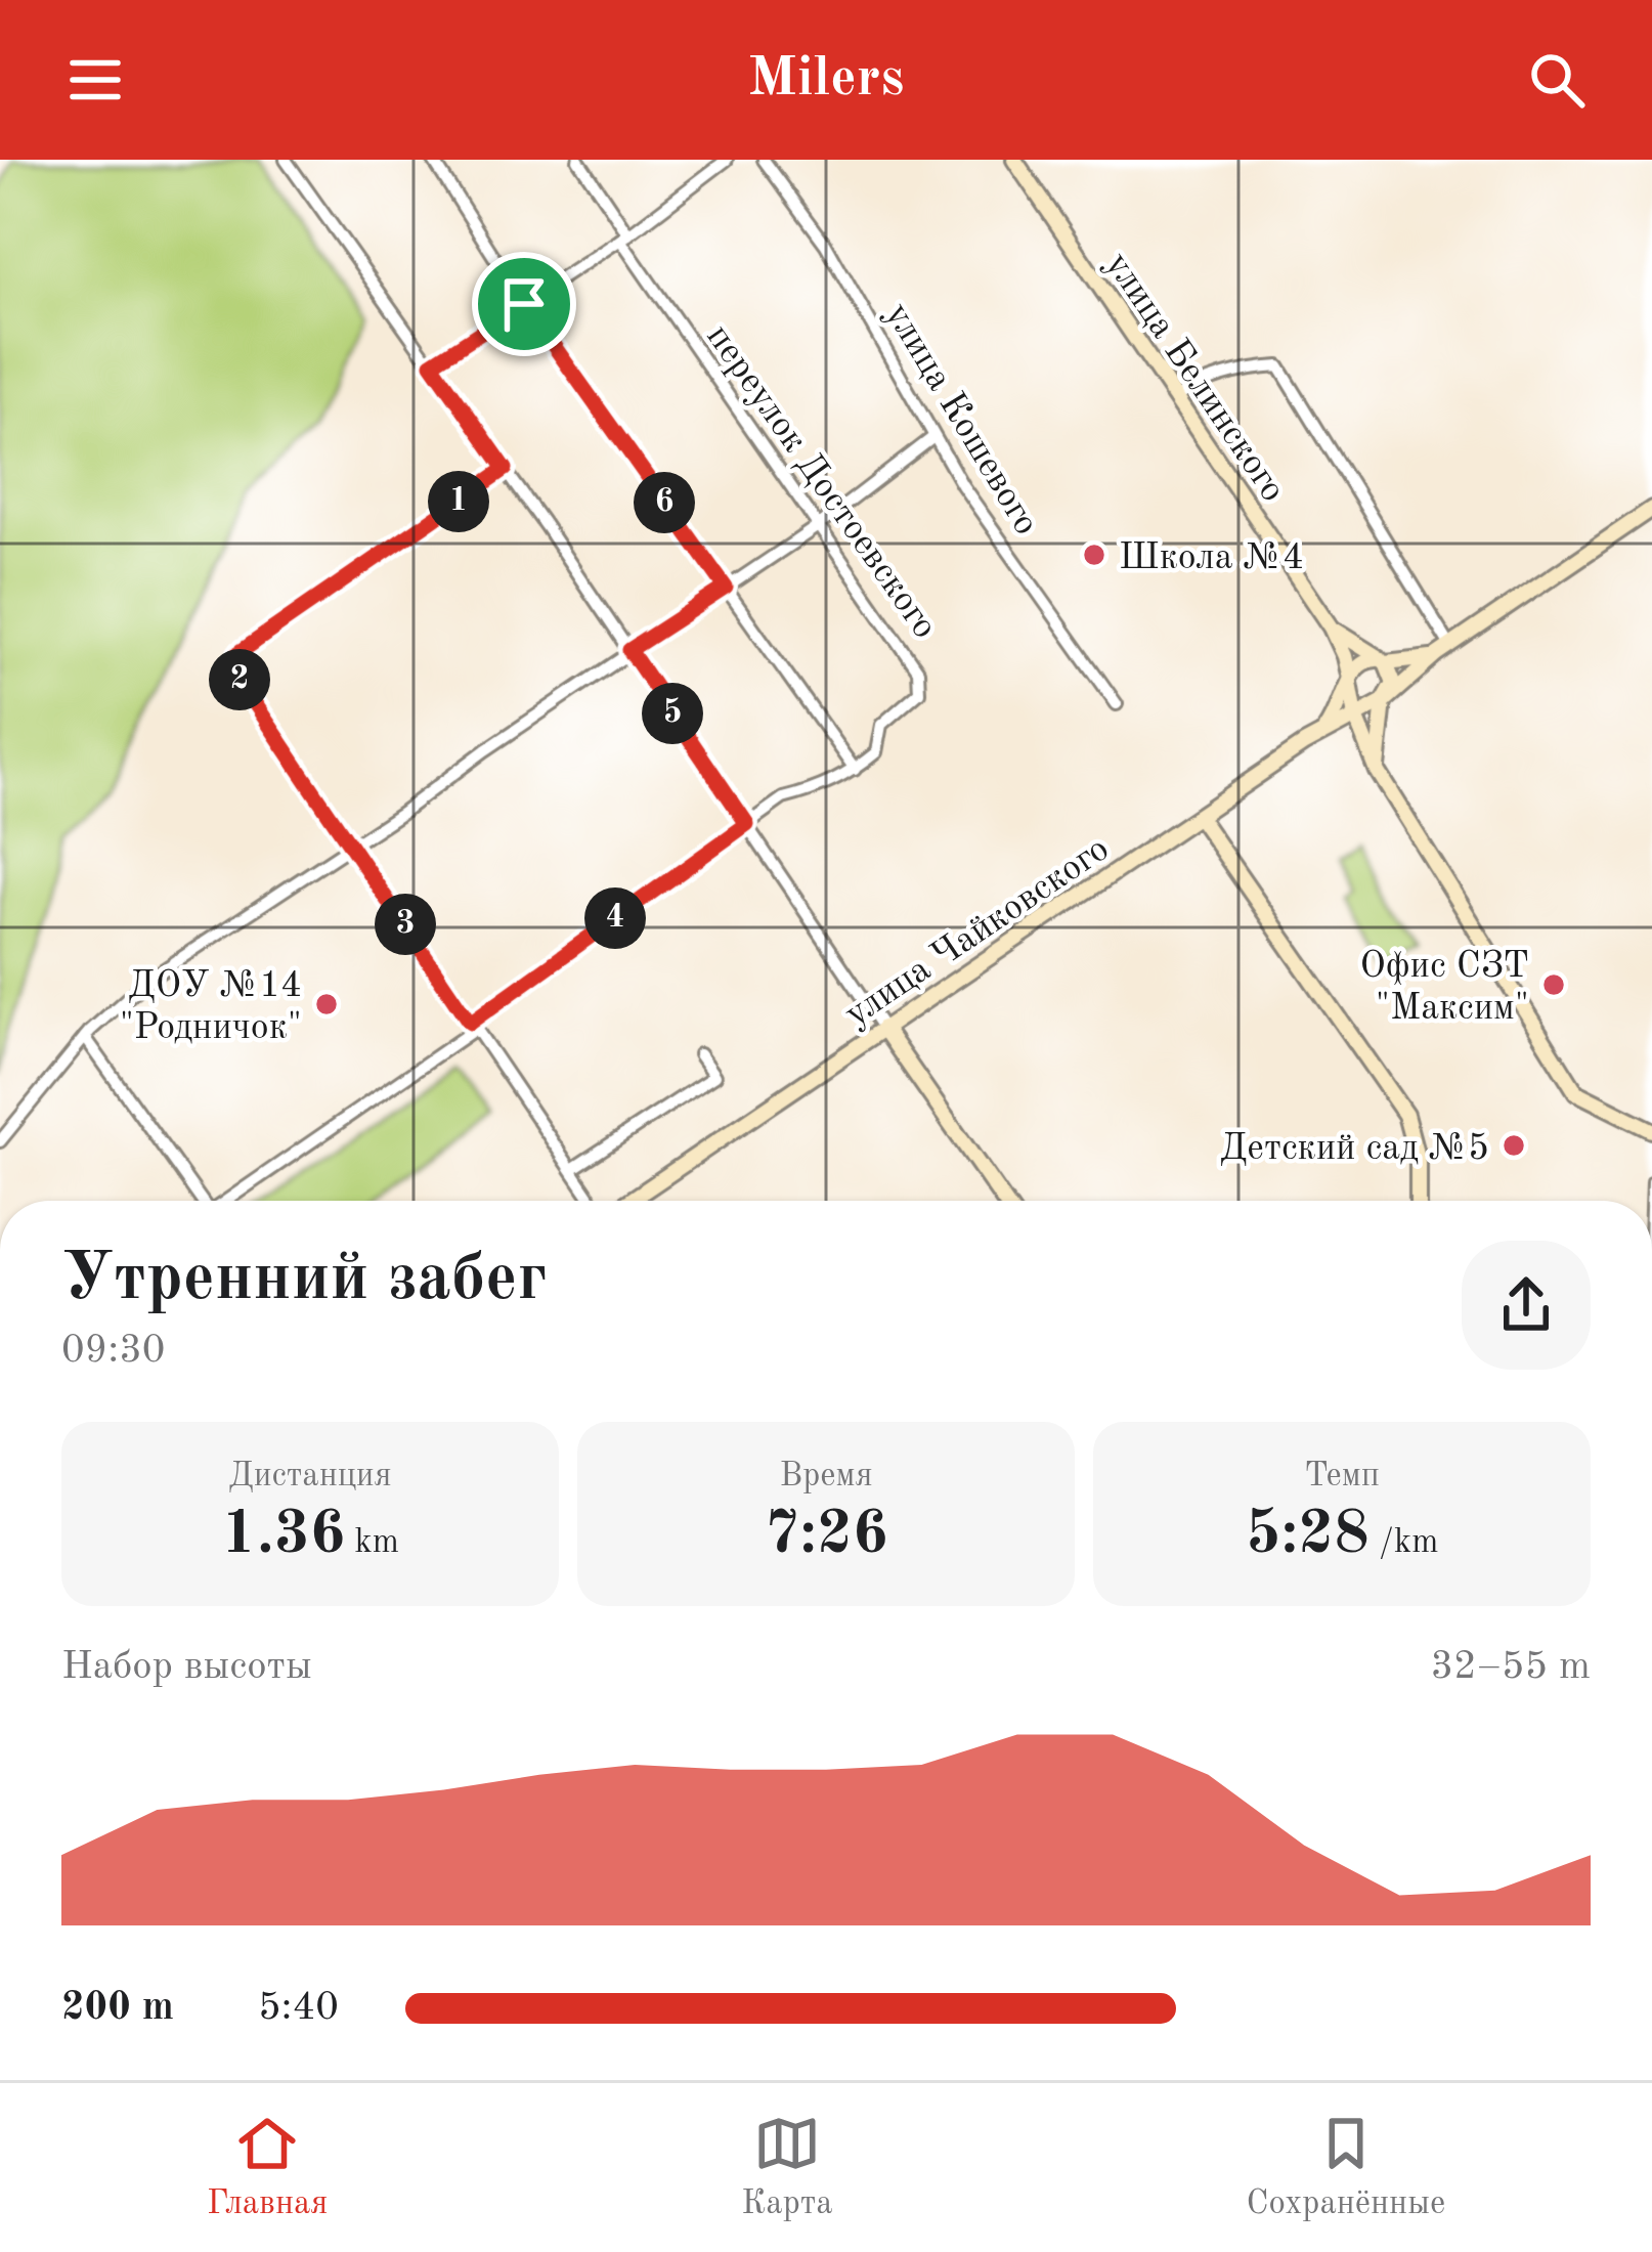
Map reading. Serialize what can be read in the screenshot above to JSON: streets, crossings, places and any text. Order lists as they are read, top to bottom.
{
  "streets": {
    "street": [
      "улица Белинского",
      "улица Кошевого",
      "переулок Достоевского",
      "улица Чайковского"
    ]
  },
  "places": [
    "Школа №4",
    "Офис СЗТ \"Максим\"",
    "ДОУ №14 \"Родничок\"",
    "Детский сад №5"
  ],
  "page": {
    "header": "Milers",
    "pins": [
      "1",
      "6",
      "2",
      "5",
      "4",
      "3"
    ],
    "heading": ["Утренний забег", "09:30"],
    "stats": [
      ["Дистанция", "1.36 km"],
      ["Время", "7:26"],
      ["Темп", "5:28 /km"]
    ],
    "chart": ["Набор высоты", "32–55 m"],
    "list": [
      {
        "name": "200 m",
        "note": "5:40"
      }
    ],
    "tabs": ["Главная", "Карта", "Сохранённые"]
  }
}
